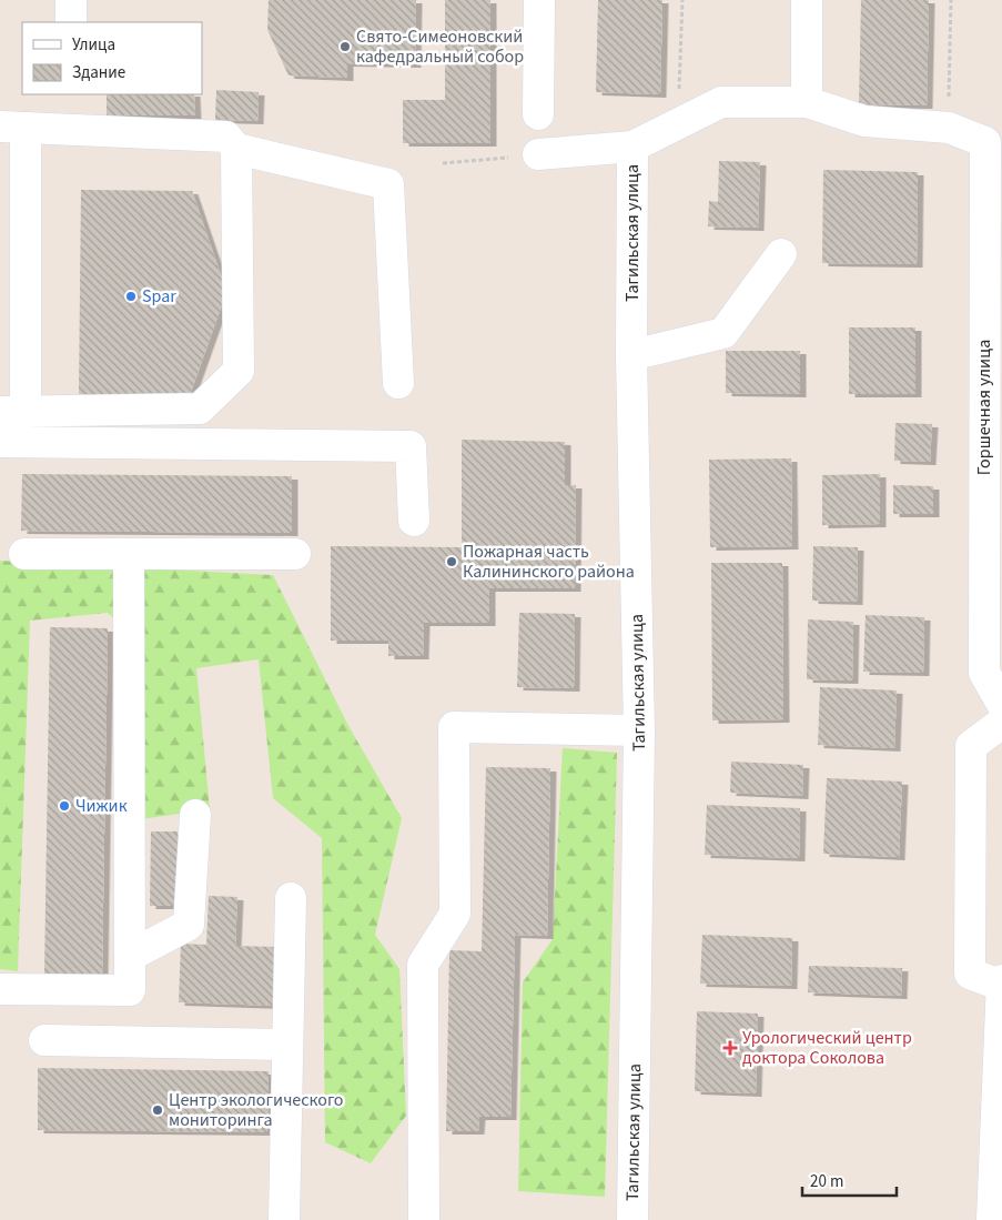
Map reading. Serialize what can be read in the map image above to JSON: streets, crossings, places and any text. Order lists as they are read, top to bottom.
{
  "streets": {
    "street": ["Тагильская улица", "Горшечная улица"]
  },
  "places": {
    "other": [
      "Свято-Симеоновский кафедральный собор",
      "Spar",
      "Пожарная часть Калининского района",
      "Чижик",
      "Центр экологического мониторинга"
    ],
    "health": ["Урологический центр доктора Соколова"]
  },
  "legend": ["Улица", "Здание"],
  "scale_bar": "20 m"
}
